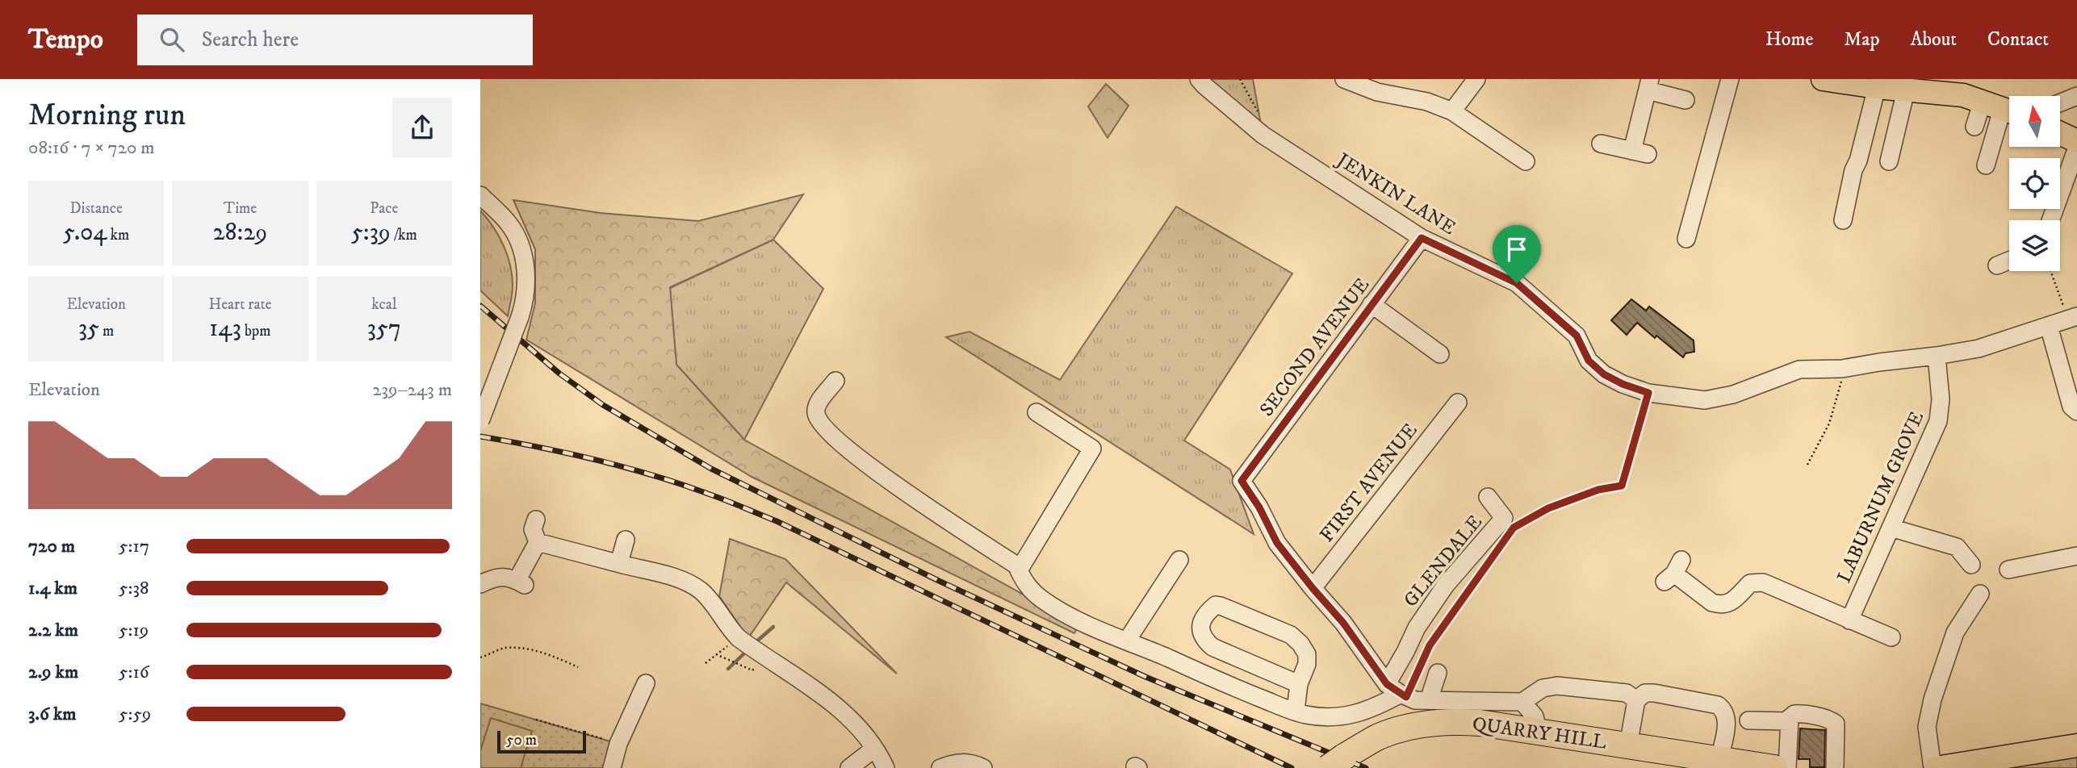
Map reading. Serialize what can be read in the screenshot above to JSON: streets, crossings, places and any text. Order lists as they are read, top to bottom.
{
  "streets": {
    "highway": ["QUARRY HILL"],
    "street": [
      "JENKIN LANE",
      "SECOND AVENUE",
      "FIRST AVENUE",
      "LABURNUM GROVE",
      "GLENDALE"
    ]
  },
  "crossings": [
    ["JENKIN LANE", "SECOND AVENUE"],
    ["SECOND AVENUE", "FIRST AVENUE"]
  ],
  "scale_bar": "50 m",
  "north": "top",
  "page": {
    "header": "Tempo",
    "search": "Search here",
    "nav": [
      "Home",
      "Map",
      "About",
      "Contact"
    ],
    "heading": ["Morning run", "08:16 · 7 × 720 m"],
    "stats": [
      ["Distance", "5.04 km"],
      ["Time", "28:29"],
      ["Pace", "5:39 /km"],
      ["Elevation", "35 m"],
      ["Heart rate", "143 bpm"],
      ["kcal", "357"]
    ],
    "chart": ["Elevation", "239–243 m"],
    "list": [
      {
        "name": "720 m",
        "note": "5:17"
      },
      {
        "name": "1.4 km",
        "note": "5:38"
      },
      {
        "name": "2.2 km",
        "note": "5:19"
      },
      {
        "name": "2.9 km",
        "note": "5:16"
      },
      {
        "name": "3.6 km",
        "note": "5:59"
      }
    ],
    "scale": "50 m"
  }
}
